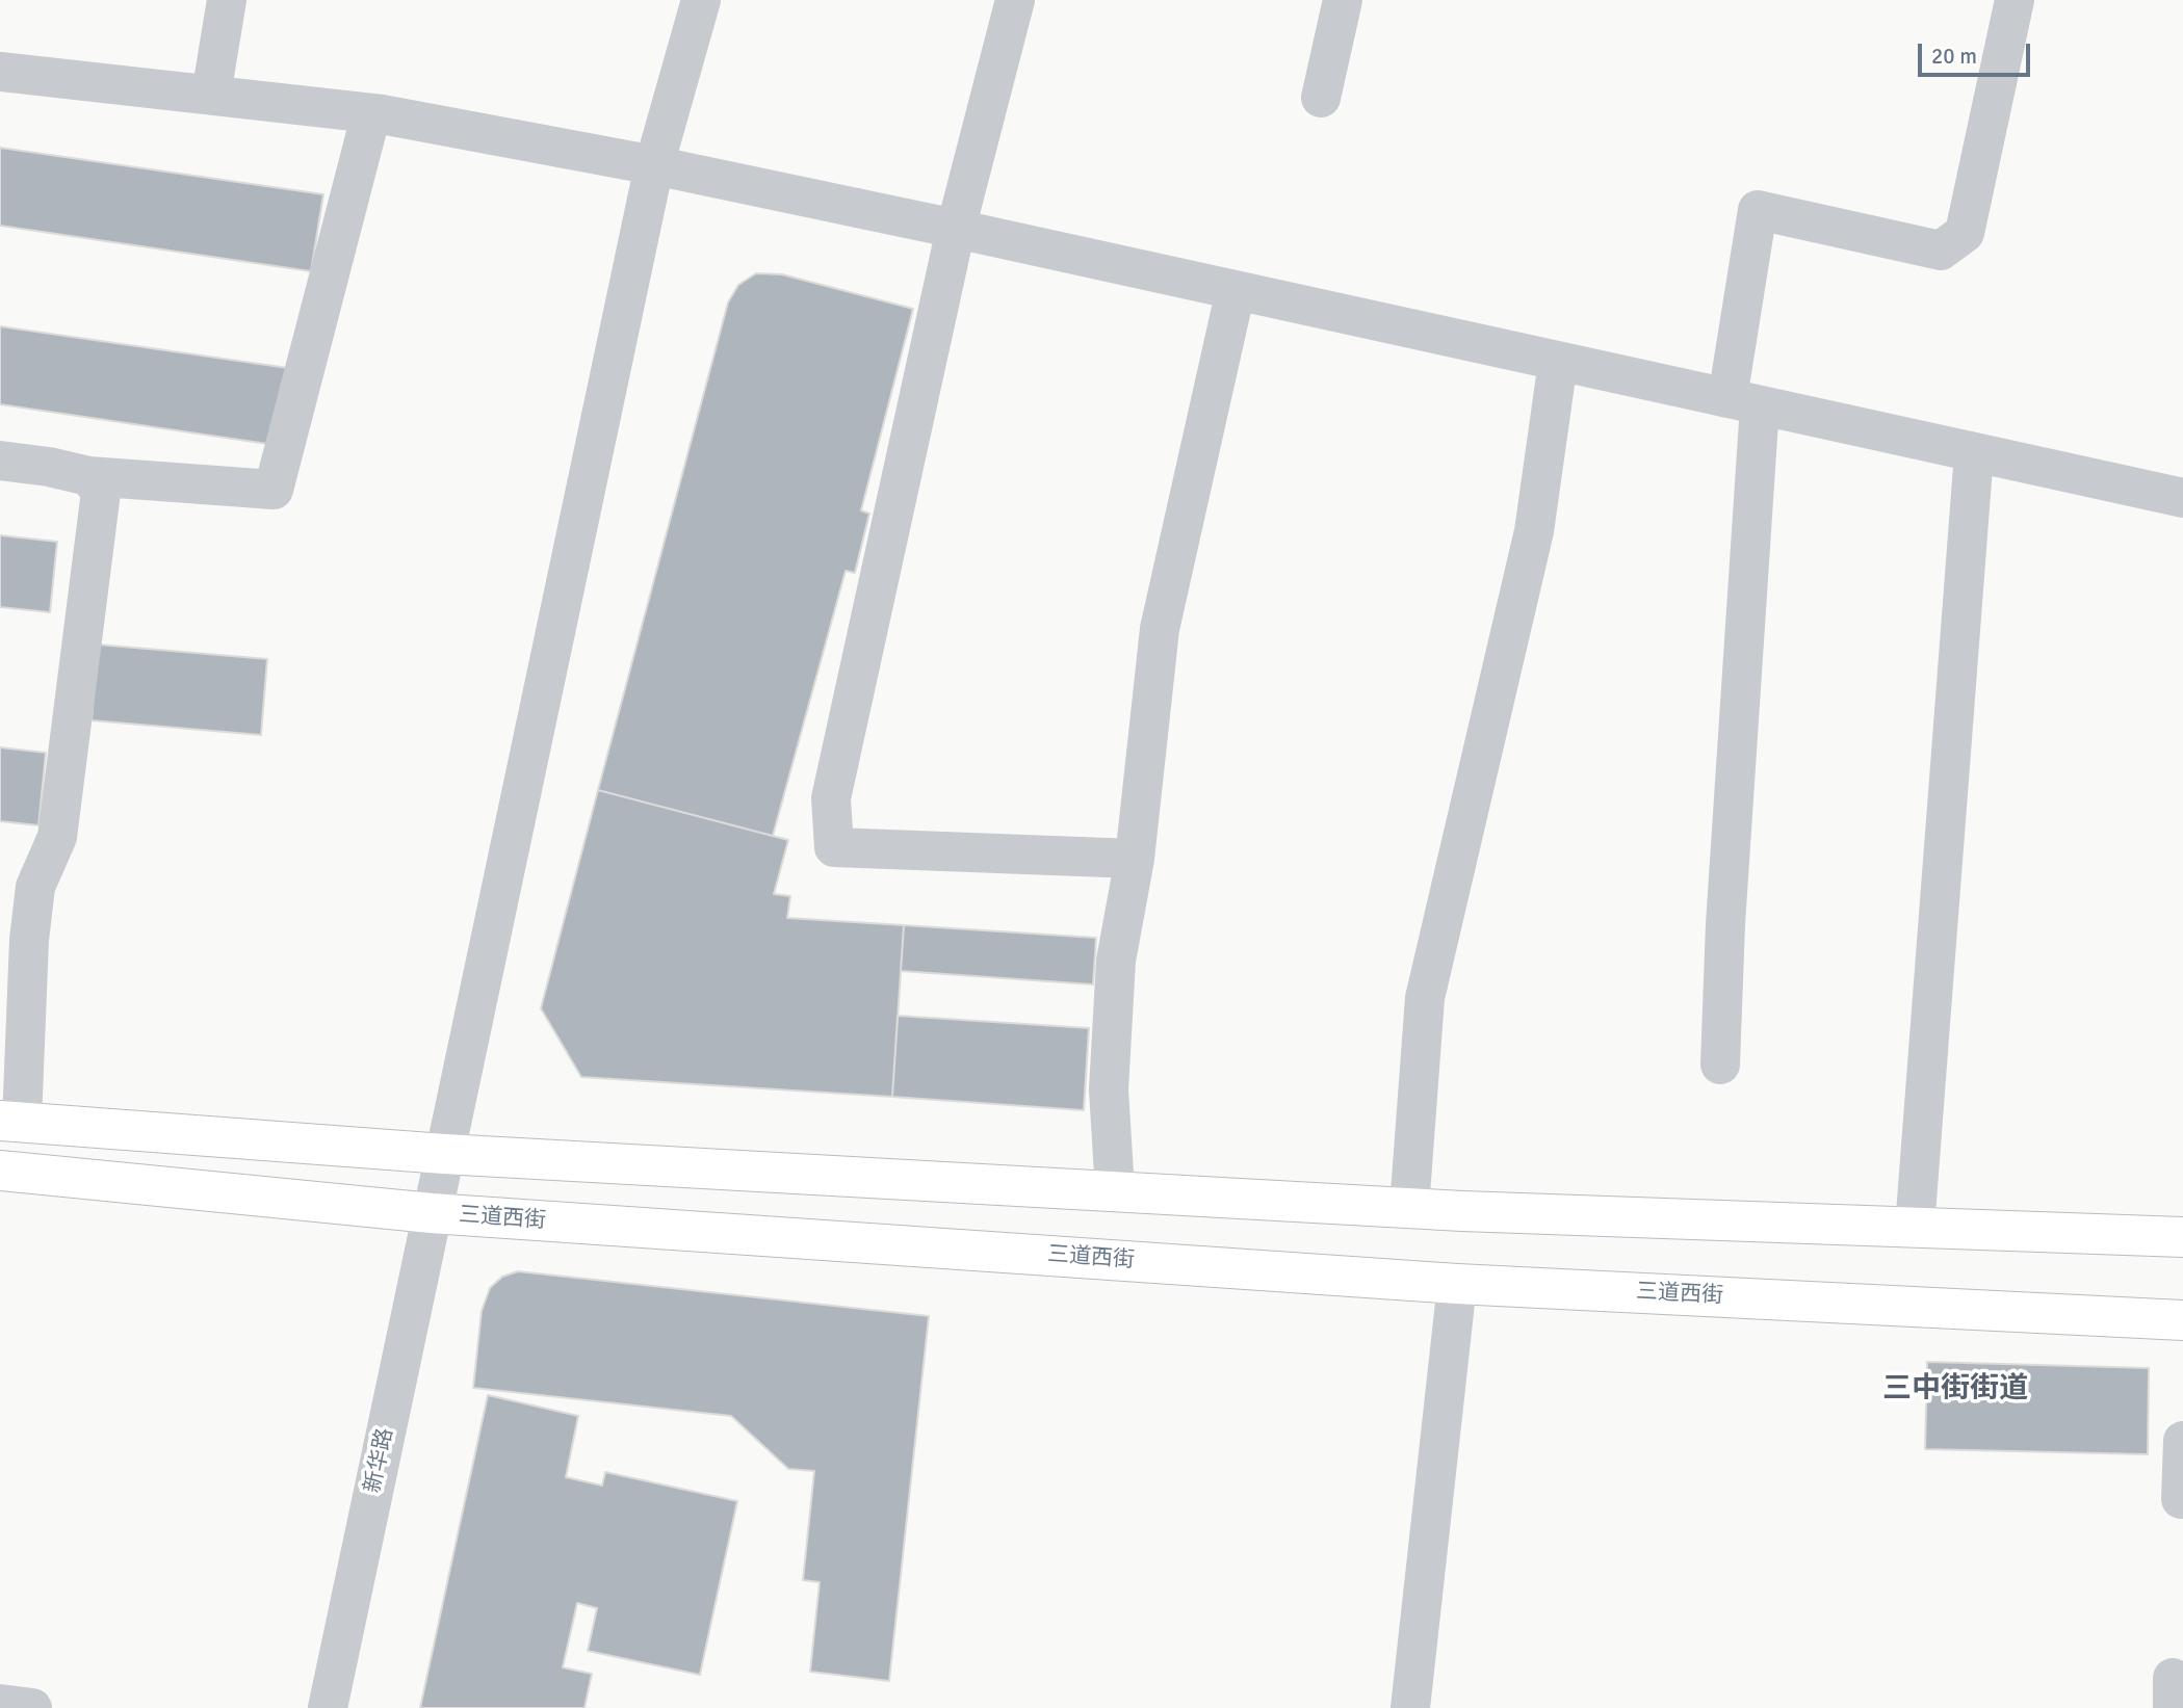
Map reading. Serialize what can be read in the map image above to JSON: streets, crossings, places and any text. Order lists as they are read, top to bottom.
{
  "streets": {
    "main road": ["三道西街"],
    "street": ["新华路"]
  },
  "crossings": [
    ["三道西街", "新华路"]
  ],
  "districts": ["三中街街道"],
  "scale_bar": "20 m"
}
